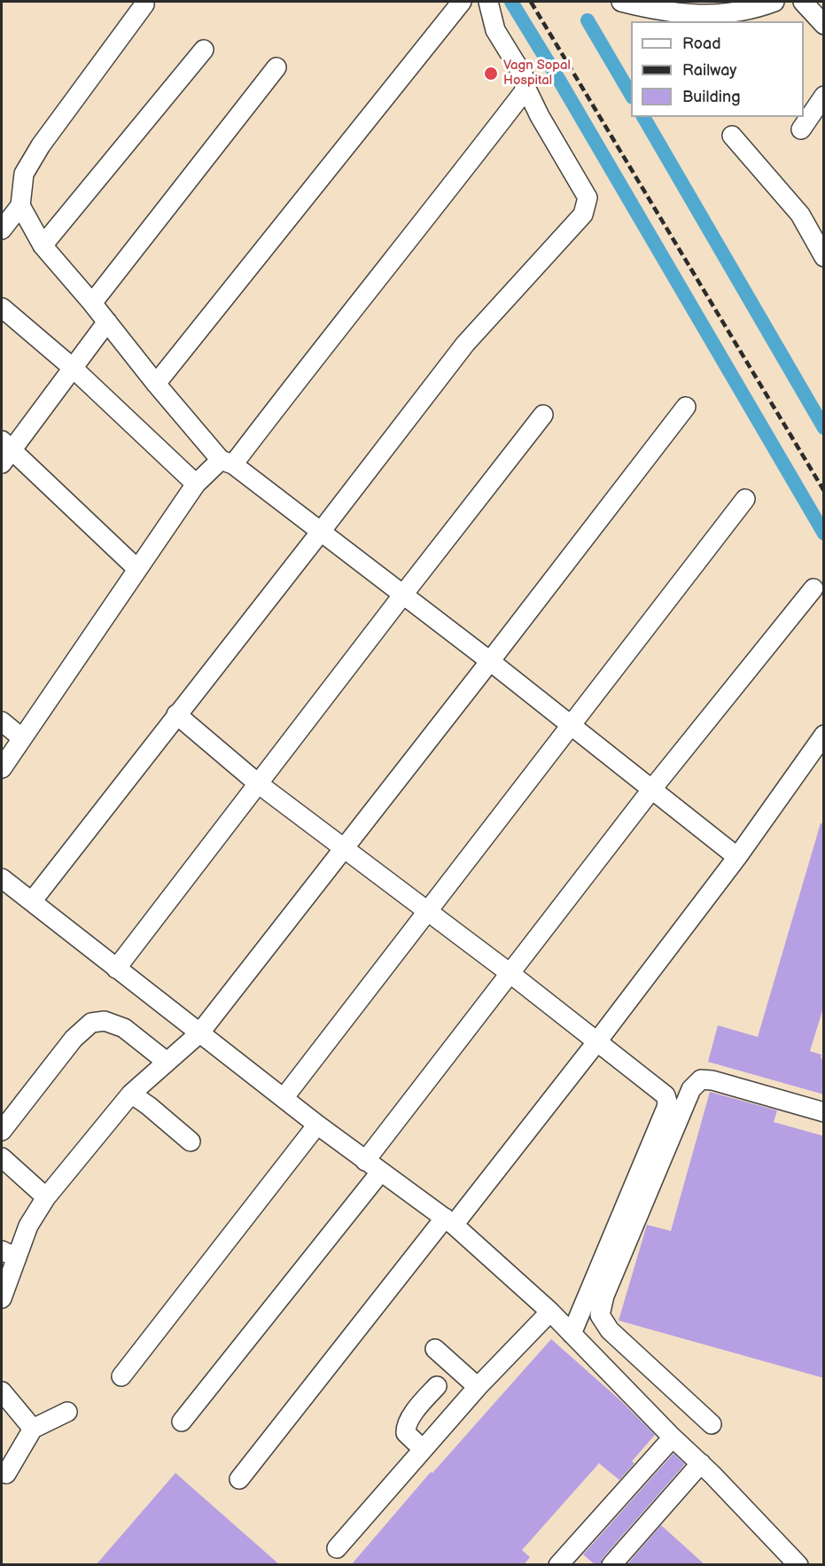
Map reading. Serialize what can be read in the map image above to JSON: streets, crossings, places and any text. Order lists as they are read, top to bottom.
{
  "places": ["Vagn Sopal Hospital"],
  "legend": ["Road", "Railway", "Building"]
}
